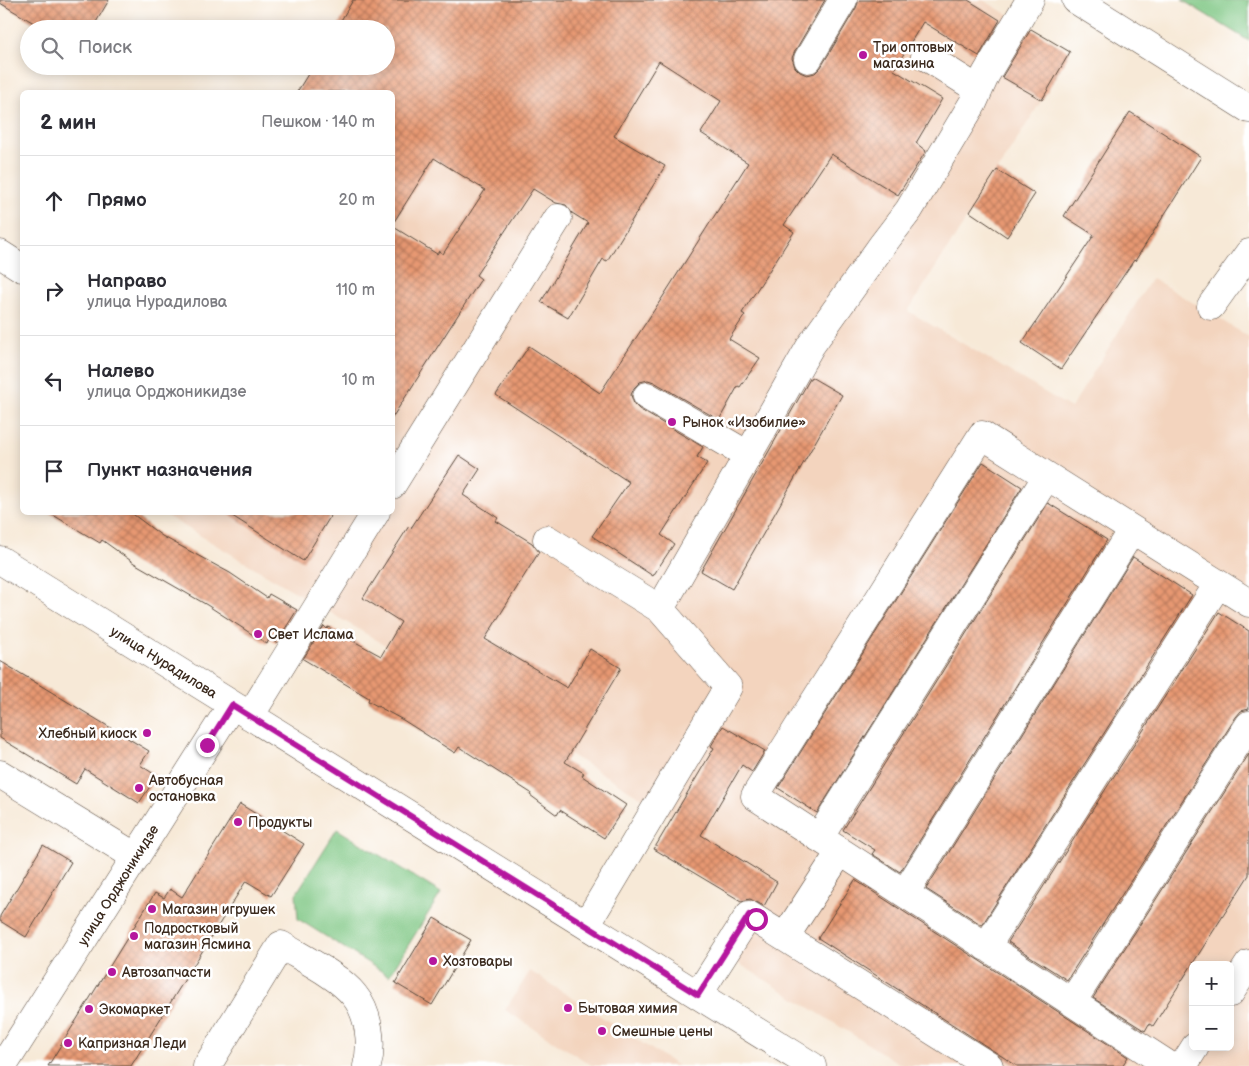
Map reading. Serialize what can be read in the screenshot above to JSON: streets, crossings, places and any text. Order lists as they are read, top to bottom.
{
  "streets": {
    "street": ["улица Нурадилова", "улица Орджоникидзе"]
  },
  "crossings": [
    ["улица Нурадилова", "улица Орджоникидзе"]
  ],
  "places": [
    "Три оптовых магазина",
    "Рынок «Изобилие»",
    "Свет Ислама",
    "Хлебный киоск",
    "Автобусная остановка",
    "Продукты",
    "Магазин игрушек",
    "Подростковый магазин Ясмина",
    "Хозтовары",
    "Автозапчасти",
    "Бытовая химия",
    "Экомаркет",
    "Смешные цены",
    "Капризная Леди"
  ],
  "page": {
    "search": "Поиск",
    "heading": ["2 мин", "Пешком · 140 m"],
    "list": [
      ["Прямо", "20 m"],
      ["Направо", "улица Нурадилова", "110 m"],
      ["Налево", "улица Орджоникидзе", "10 m"],
      "Пункт назначения"
    ],
    "map_buttons": ["+", "−"]
  }
}
